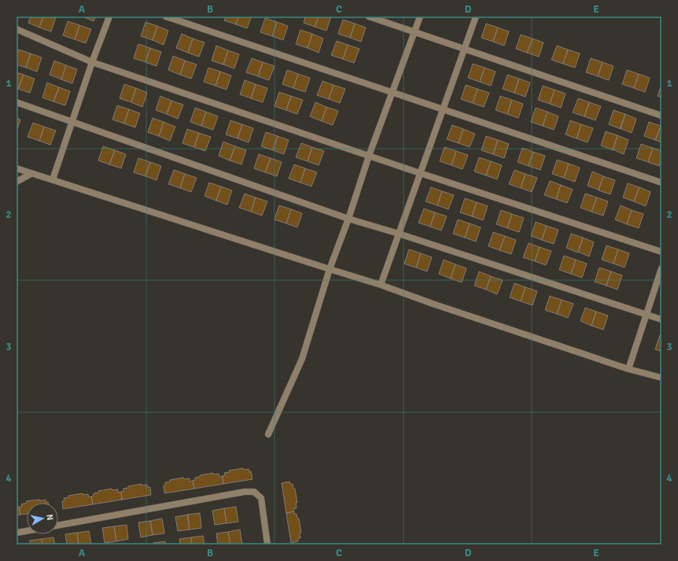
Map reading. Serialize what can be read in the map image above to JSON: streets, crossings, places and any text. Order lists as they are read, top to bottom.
{
  "north": "right",
  "grid": {
    "columns": [
      "A",
      "B",
      "C",
      "D",
      "E"
    ],
    "rows": [
      "1",
      "2",
      "3",
      "4"
    ]
  }
}
